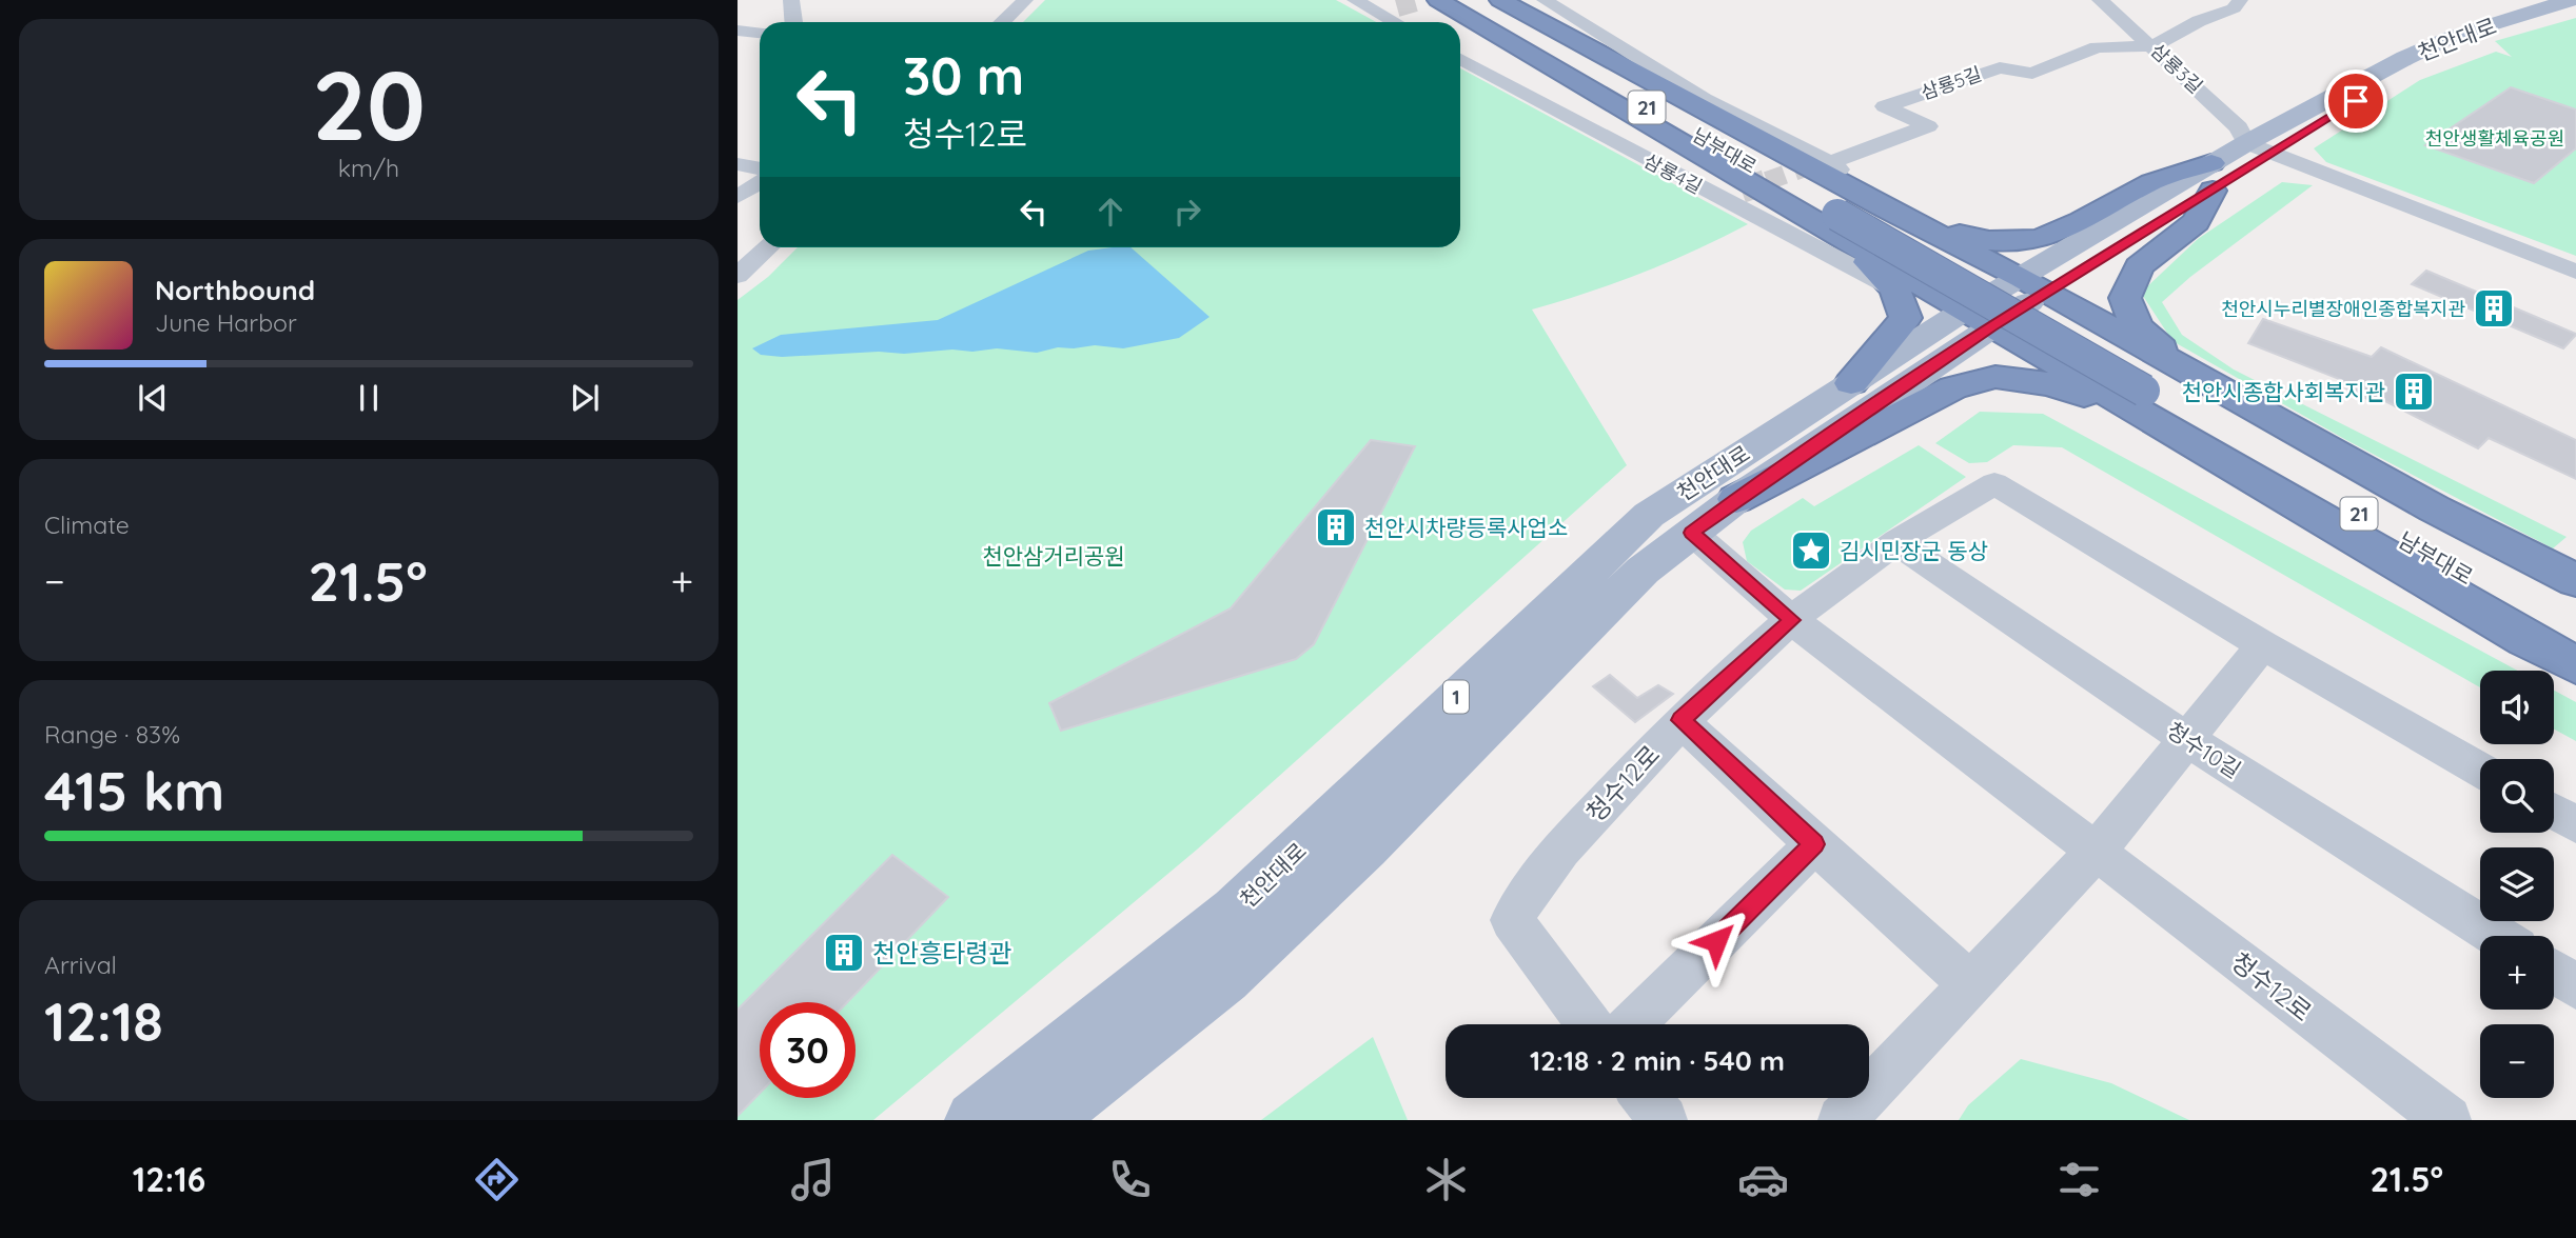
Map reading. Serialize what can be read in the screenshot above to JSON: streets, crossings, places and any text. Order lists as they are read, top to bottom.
{
  "streets": {
    "highway": ["21", "남부대로"],
    "main road": ["천안대로", "1"],
    "street": [
      "삼룡3길",
      "삼룡5길",
      "삼룡4길",
      "청수10길",
      "청수12로"
    ]
  },
  "crossings": [
    ["천안대로", "삼룡3길"],
    ["천안대로", "청수12로"],
    ["삼룡3길", "삼룡5길"],
    ["21", "남부대로"]
  ],
  "parks": ["천안생활체육공원", "천안삼거리공원"],
  "places": {
    "building": [
      "천안시누리별장애인종합복지관",
      "천안시종합사회복지관",
      "천안시차량등록사업소",
      "천안흥타령관"
    ],
    "place": ["김시민장군 동상"]
  },
  "page": {
    "tile": [
      ["20", "km/h"],
      "Climate",
      ["Range · 83%", "415 km"],
      ["Arrival", "12:18"]
    ],
    "turn": ["30 m", "청수12로"],
    "song": ["Northbound", "June Harbor"],
    "heat": ["−", "21.5°", "+"],
    "map_buttons": ["+", "−"],
    "limit": "30",
    "trip": "12:18 · 2 min · 540 m",
    "tabs": ["12:16", "21.5°"]
  }
}
